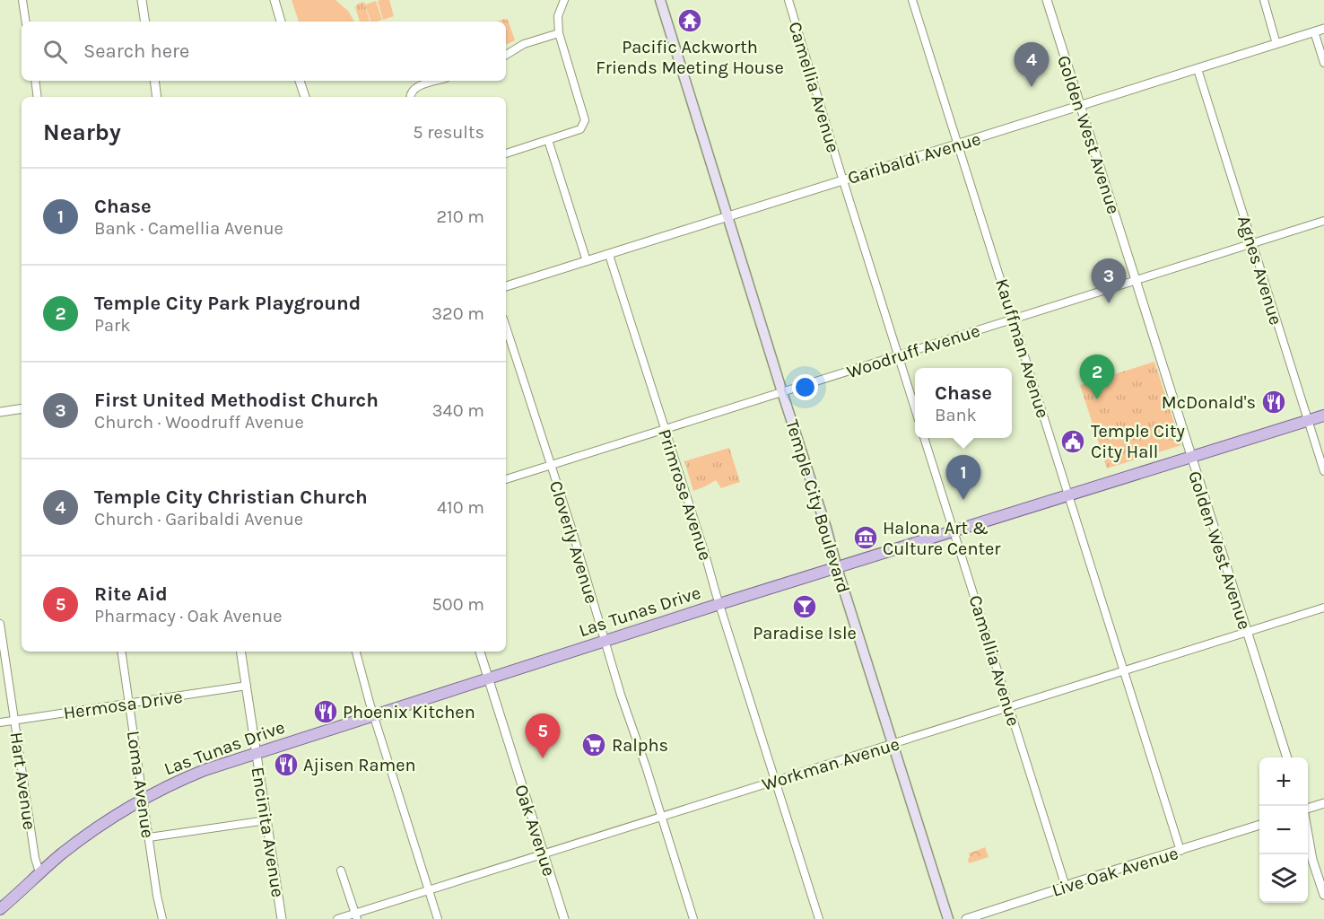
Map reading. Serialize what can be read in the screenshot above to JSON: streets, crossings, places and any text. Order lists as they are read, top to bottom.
{
  "streets": {
    "main road": ["Temple City Boulevard", "Las Tunas Drive"],
    "street": [
      "Camellia Avenue",
      "Golden West Avenue",
      "Garibaldi Avenue",
      "Agnes Avenue",
      "Kauffman Avenue",
      "Woodruff Avenue",
      "Primrose Avenue",
      "Cloverly Avenue",
      "Hermosa Drive",
      "Workman Avenue",
      "Hart Avenue",
      "Loma Avenue",
      "Oak Avenue",
      "Encinita Avenue",
      "Live Oak Avenue"
    ]
  },
  "crossings": [
    ["Camellia Avenue", "Garibaldi Avenue"],
    ["Camellia Avenue", "Woodruff Avenue"],
    ["Camellia Avenue", "Las Tunas Drive"],
    ["Camellia Avenue", "Workman Avenue"],
    ["Camellia Avenue", "Live Oak Avenue"],
    ["Golden West Avenue", "Garibaldi Avenue"],
    ["Golden West Avenue", "Woodruff Avenue"],
    ["Golden West Avenue", "Las Tunas Drive"],
    ["Golden West Avenue", "Workman Avenue"],
    ["Garibaldi Avenue", "Agnes Avenue"],
    ["Garibaldi Avenue", "Kauffman Avenue"],
    ["Garibaldi Avenue", "Primrose Avenue"],
    ["Garibaldi Avenue", "Temple City Boulevard"],
    ["Agnes Avenue", "Woodruff Avenue"],
    ["Agnes Avenue", "Las Tunas Drive"],
    ["Kauffman Avenue", "Woodruff Avenue"],
    ["Kauffman Avenue", "Las Tunas Drive"],
    ["Kauffman Avenue", "Workman Avenue"],
    ["Kauffman Avenue", "Live Oak Avenue"],
    ["Woodruff Avenue", "Primrose Avenue"],
    ["Woodruff Avenue", "Temple City Boulevard"],
    ["Woodruff Avenue", "Cloverly Avenue"],
    ["Primrose Avenue", "Las Tunas Drive"],
    ["Primrose Avenue", "Workman Avenue"],
    ["Temple City Boulevard", "Las Tunas Drive"],
    ["Temple City Boulevard", "Workman Avenue"],
    ["Cloverly Avenue", "Las Tunas Drive"],
    ["Cloverly Avenue", "Workman Avenue"],
    ["Las Tunas Drive", "Hart Avenue"],
    ["Las Tunas Drive", "Loma Avenue"],
    ["Las Tunas Drive", "Oak Avenue"],
    ["Las Tunas Drive", "Encinita Avenue"],
    ["Hermosa Drive", "Hart Avenue"],
    ["Hermosa Drive", "Loma Avenue"],
    ["Hermosa Drive", "Encinita Avenue"],
    ["Workman Avenue", "Oak Avenue"]
  ],
  "places": {
    "temple": ["Pacific Ackworth Friends Meeting House"],
    "restaurant": ["McDonald's", "Phoenix Kitchen", "Ajisen Ramen"],
    "public building": ["Temple City City Hall"],
    "museum": ["Halona Art & Culture Center"],
    "bar": ["Paradise Isle"],
    "supermarket": ["Ralphs"]
  },
  "page": {
    "search": "Search here",
    "pins": [
      "4",
      "3",
      "2",
      "1",
      "5"
    ],
    "heading": ["Nearby", "5 results"],
    "list": [
      {
        "mark": "1",
        "name": "Chase",
        "note": "Bank · Camellia Avenue",
        "value": "210 m"
      },
      {
        "mark": "2",
        "name": "Temple City Park Playground",
        "note": "Park",
        "value": "320 m"
      },
      {
        "mark": "3",
        "name": "First United Methodist Church",
        "note": "Church · Woodruff Avenue",
        "value": "340 m"
      },
      {
        "mark": "4",
        "name": "Temple City Christian Church",
        "note": "Church · Garibaldi Avenue",
        "value": "410 m"
      },
      {
        "mark": "5",
        "name": "Rite Aid",
        "note": "Pharmacy · Oak Avenue",
        "value": "500 m"
      }
    ],
    "popup": ["Chase", "Bank"],
    "map_buttons": ["+", "−"]
  }
}
